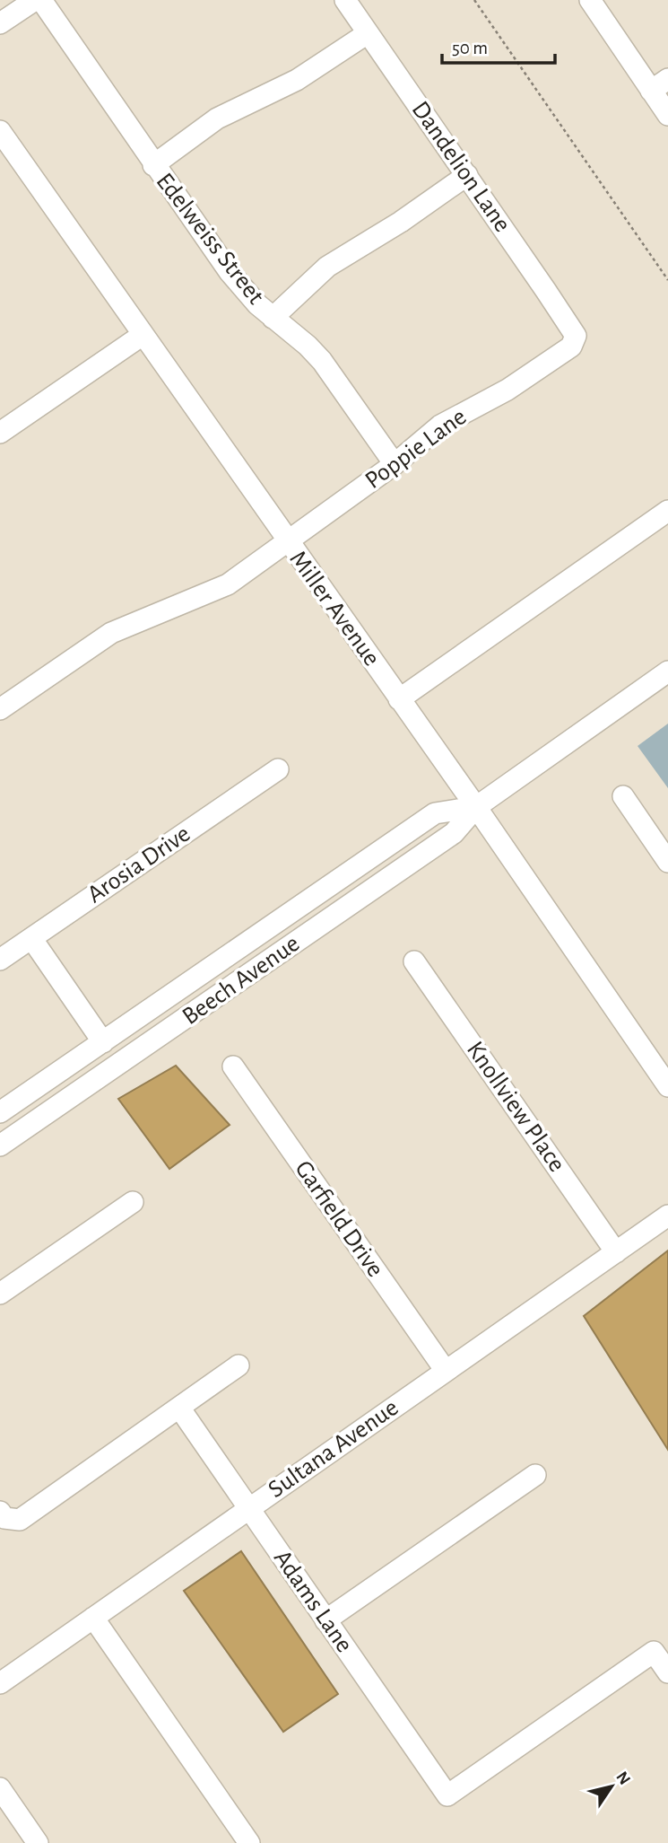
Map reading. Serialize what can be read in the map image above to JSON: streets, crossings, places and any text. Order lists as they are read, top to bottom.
{
  "streets": {
    "street": [
      "Dandelion Lane",
      "Edelweiss Street",
      "Poppie Lane",
      "Miller Avenue",
      "Arosia Drive",
      "Beech Avenue",
      "Knollview Place",
      "Garfield Drive",
      "Sultana Avenue",
      "Adams Lane"
    ]
  },
  "crossings": [
    ["Dandelion Lane", "Poppie Lane"],
    ["Edelweiss Street", "Poppie Lane"],
    ["Poppie Lane", "Miller Avenue"],
    ["Miller Avenue", "Beech Avenue"],
    ["Knollview Place", "Sultana Avenue"],
    ["Garfield Drive", "Sultana Avenue"],
    ["Sultana Avenue", "Adams Lane"]
  ],
  "scale_bar": "50 m",
  "north": "top right"
}
